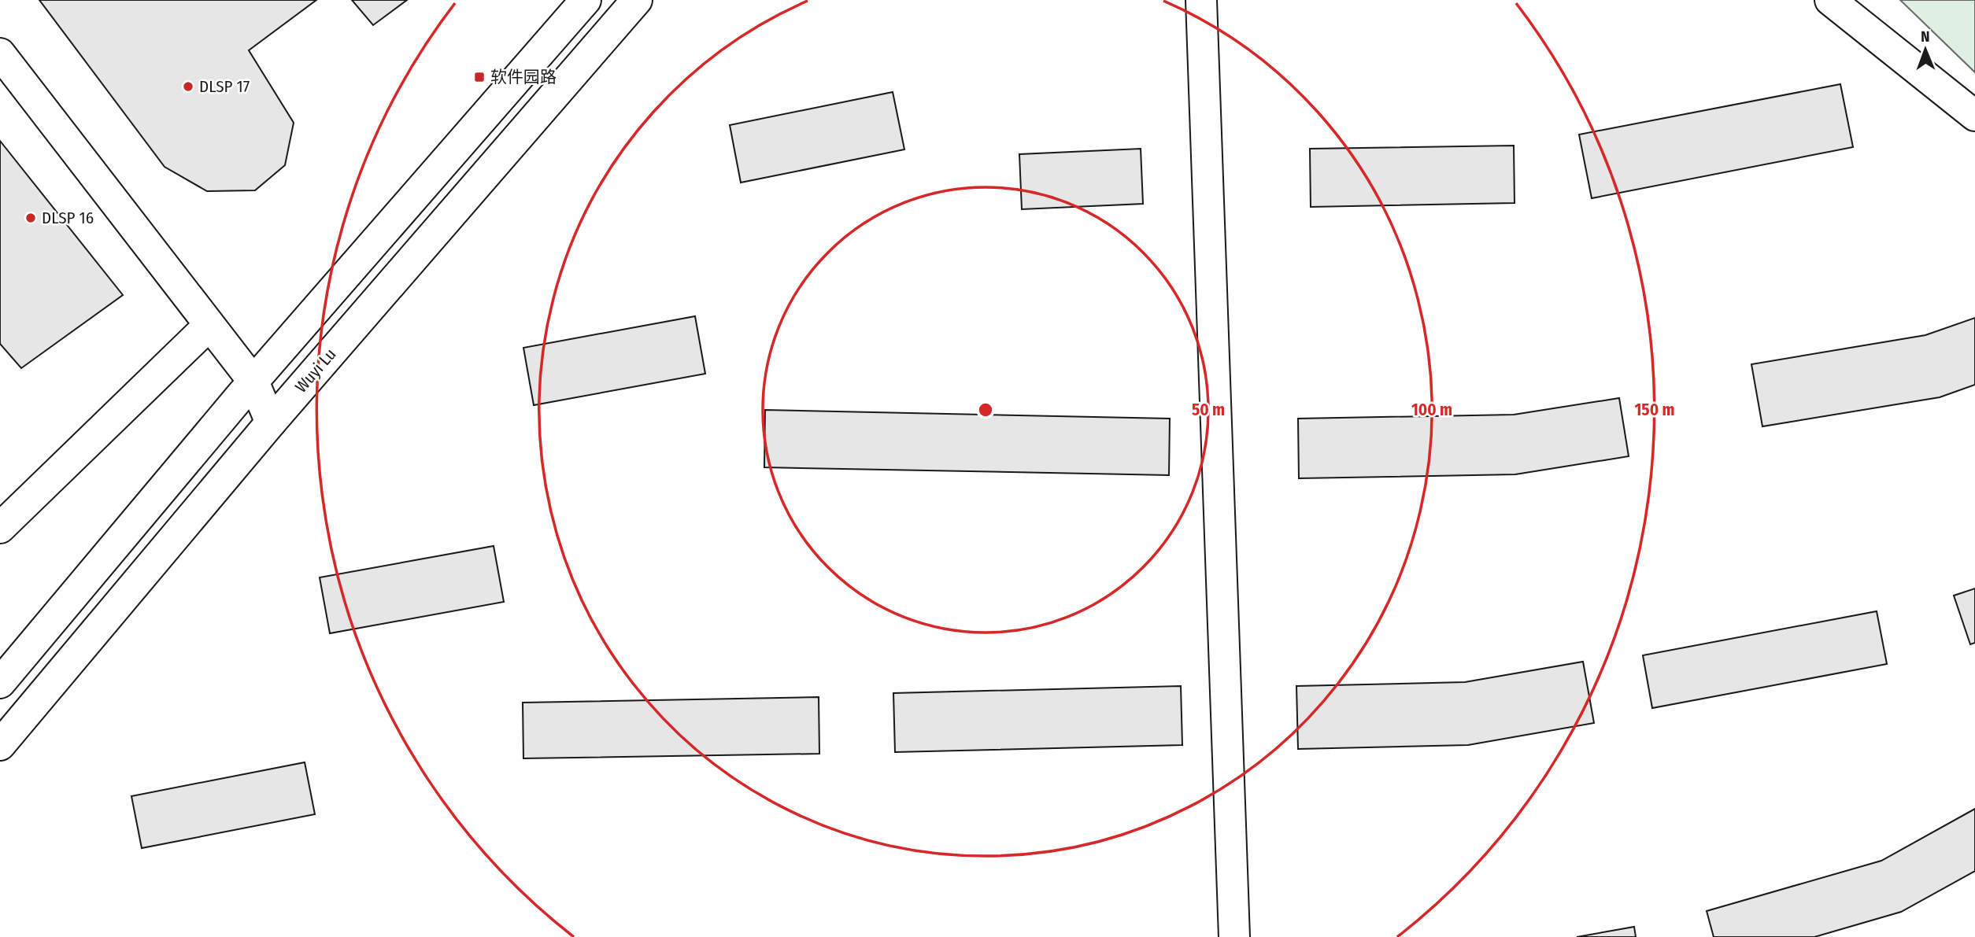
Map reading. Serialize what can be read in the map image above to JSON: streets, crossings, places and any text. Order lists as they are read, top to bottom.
{
  "streets": {
    "street": ["Wuyi Lu"]
  },
  "places": {
    "transit": ["软件园路"],
    "other": ["DLSP 17", "DLSP 16"]
  },
  "north": "top",
  "rings": ["50 m", "100 m", "150 m"]
}
